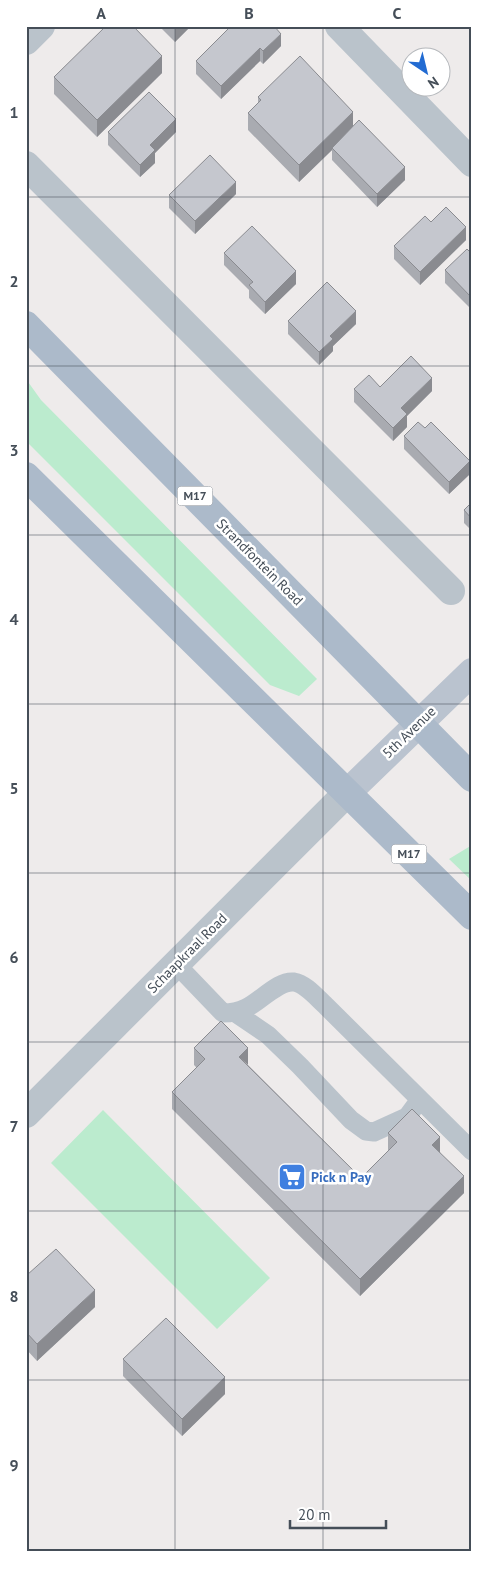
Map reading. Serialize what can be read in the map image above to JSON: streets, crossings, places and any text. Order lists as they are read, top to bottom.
{
  "streets": {
    "main road": ["M17", "Strandfontein Road", "5th Avenue"],
    "street": ["Schaapkraal Road"]
  },
  "crossings": [
    ["M17", "5th Avenue"],
    ["M17", "Schaapkraal Road"],
    ["Strandfontein Road", "5th Avenue"],
    ["5th Avenue", "Schaapkraal Road"]
  ],
  "places": {
    "supermarket": ["Pick n Pay"]
  },
  "scale_bar": "20 m",
  "north": "bottom right",
  "grid": {
    "columns": ["A", "B", "C"],
    "rows": [
      "1",
      "2",
      "3",
      "4",
      "5",
      "6",
      "7",
      "8",
      "9"
    ]
  }
}
